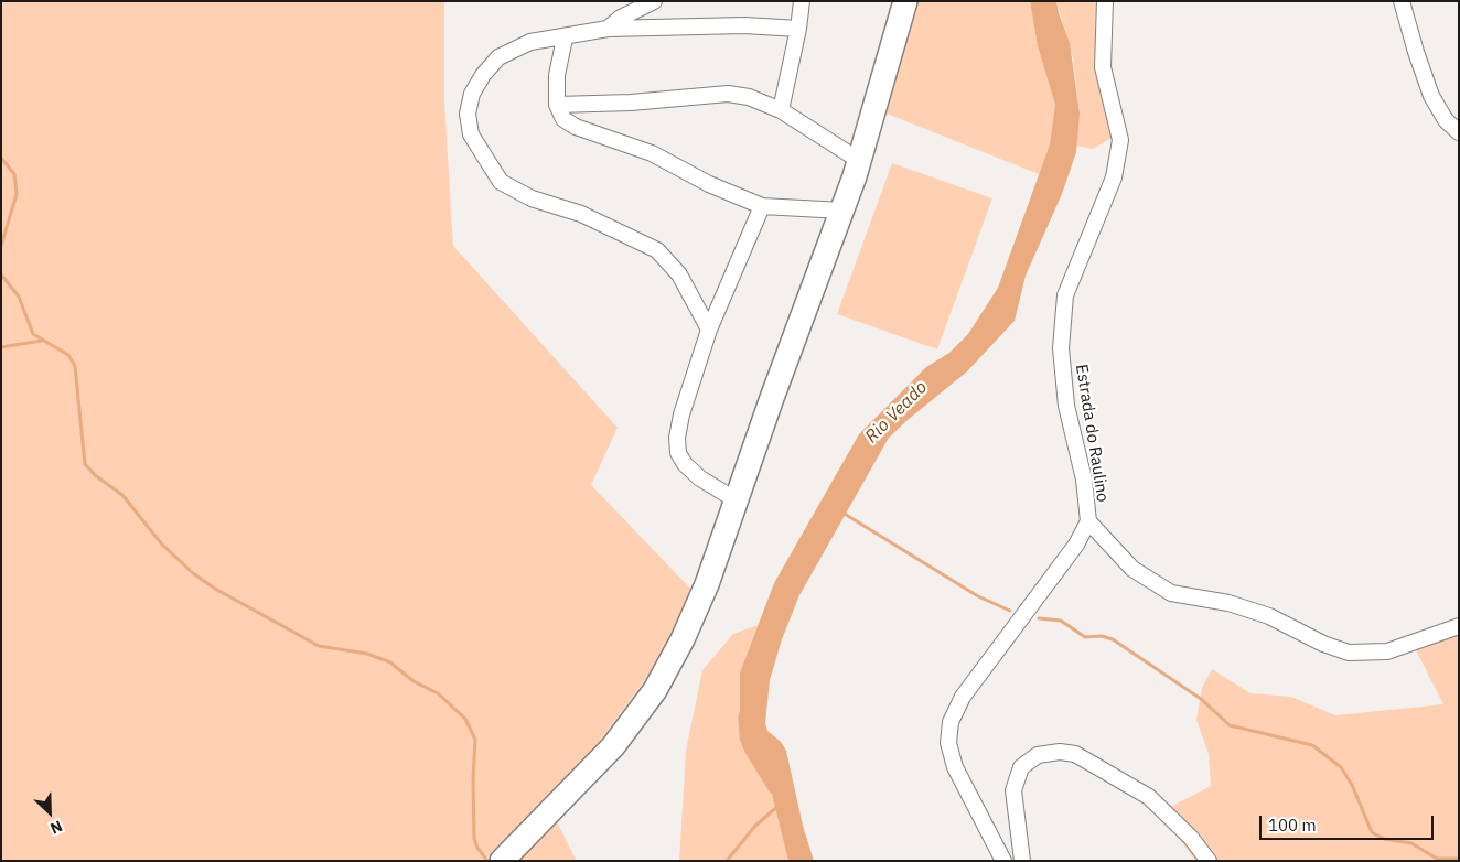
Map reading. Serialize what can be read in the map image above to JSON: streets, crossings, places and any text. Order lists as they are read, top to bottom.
{
  "streets": {
    "street": ["Estrada do Raulino"]
  },
  "water": ["Rio Veado"],
  "scale_bar": "100 m",
  "north": "bottom right"
}
